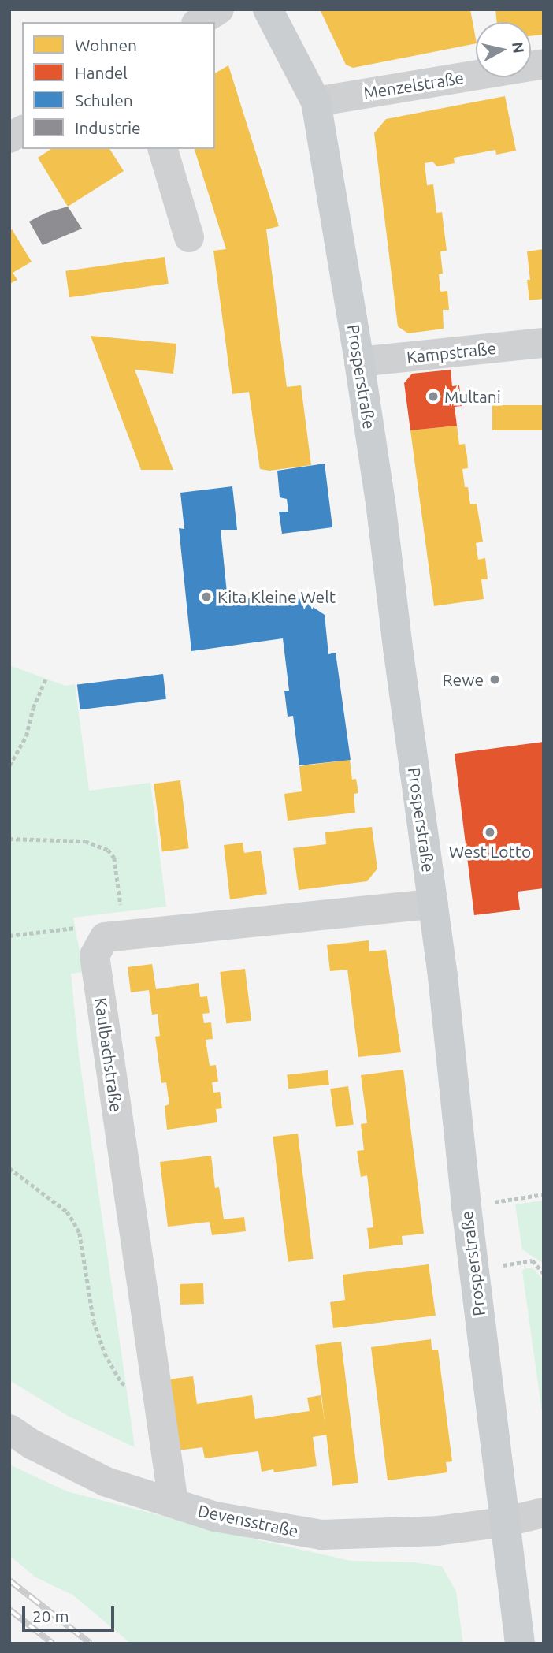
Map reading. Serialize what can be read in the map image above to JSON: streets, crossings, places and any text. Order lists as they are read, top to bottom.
{
  "streets": {
    "main road": ["Prosperstraße"],
    "street": [
      "Menzelstraße",
      "Kampstraße",
      "Kaulbachstraße",
      "Devensstraße"
    ]
  },
  "crossings": [
    ["Menzelstraße", "Prosperstraße"],
    ["Kampstraße", "Prosperstraße"],
    ["Prosperstraße", "Devensstraße"],
    ["Kaulbachstraße", "Devensstraße"]
  ],
  "places": [
    "Multani",
    "Kita Kleine Welt",
    "Rewe",
    "West Lotto"
  ],
  "legend": [
    "Wohnen",
    "Handel",
    "Schulen",
    "Industrie"
  ],
  "scale_bar": "20 m",
  "north": "right"
}
